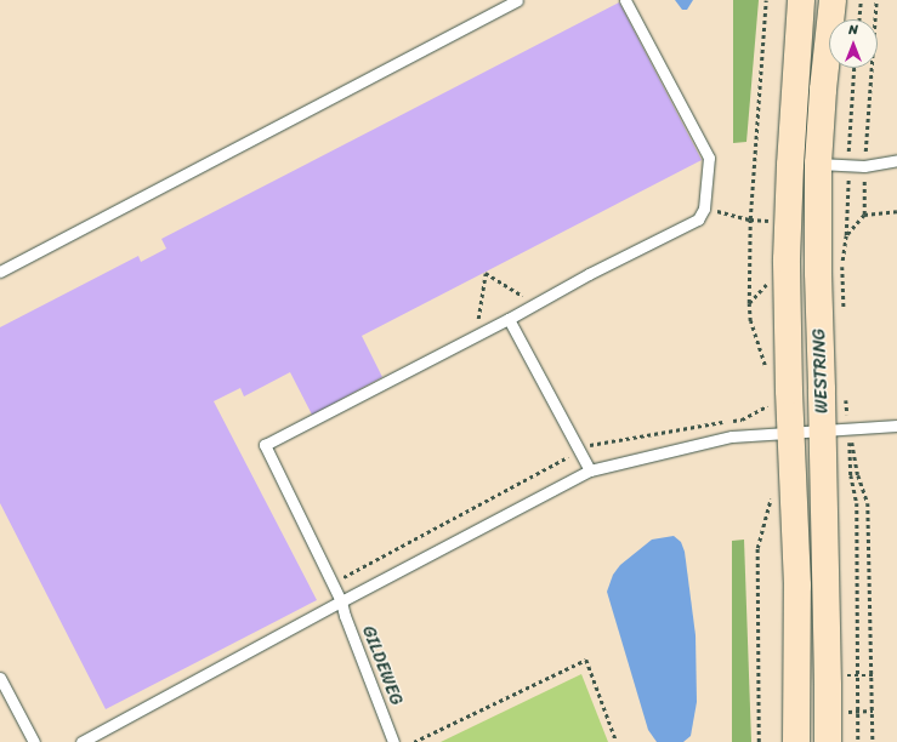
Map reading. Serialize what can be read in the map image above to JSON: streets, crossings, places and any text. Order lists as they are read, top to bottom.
{
  "streets": {
    "main road": ["WESTRING"],
    "lane": ["GILDEWEG"]
  },
  "north": "top"
}
